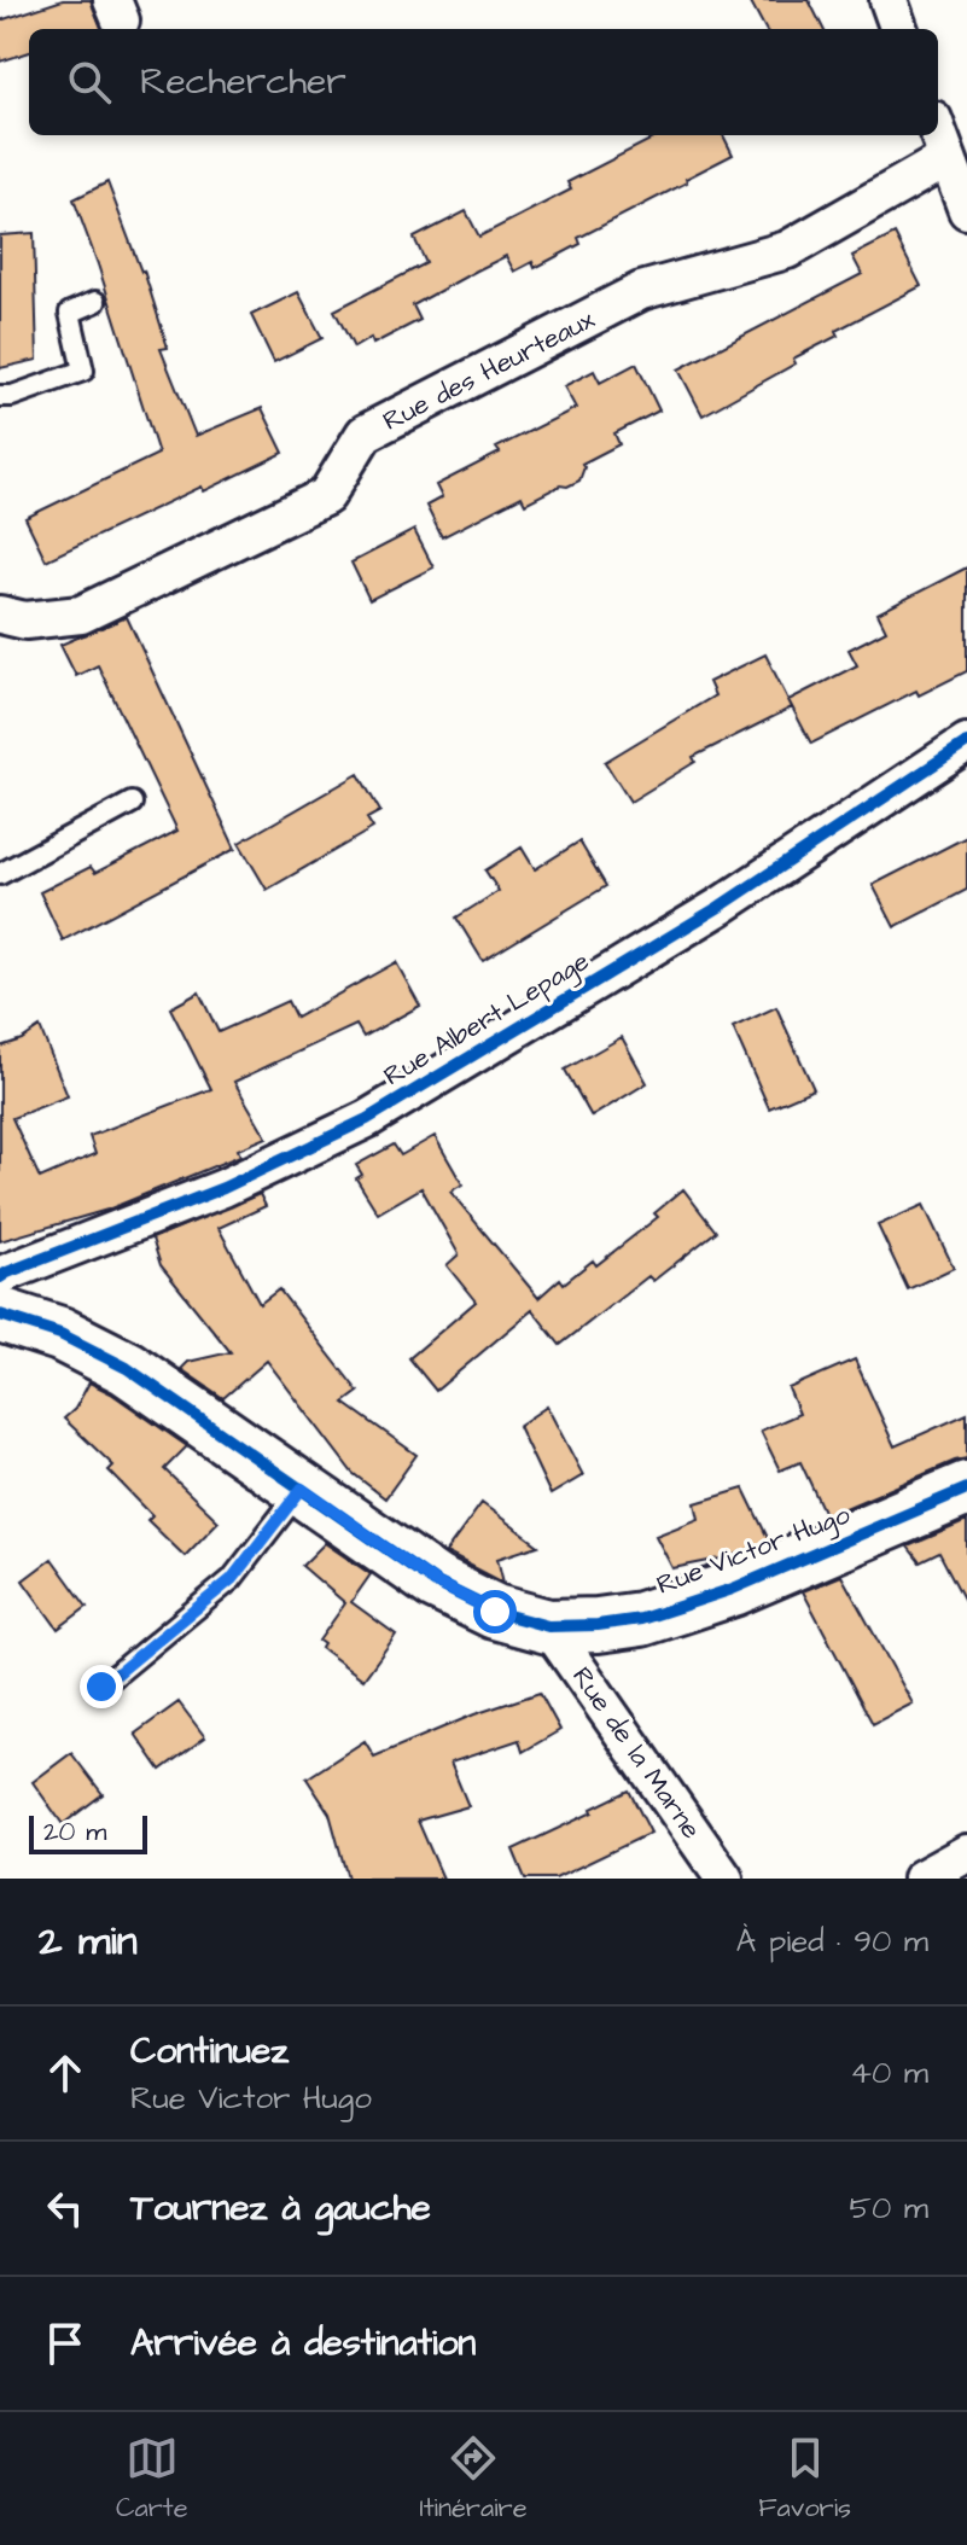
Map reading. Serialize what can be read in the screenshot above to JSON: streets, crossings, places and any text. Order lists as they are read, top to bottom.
{
  "streets": {
    "street": [
      "Rue des Heurteaux",
      "Rue Albert Lepage",
      "Rue Victor Hugo",
      "Rue de la Marne"
    ]
  },
  "crossings": [
    ["Rue Victor Hugo", "Rue de la Marne"]
  ],
  "scale_bar": "20 m",
  "page": {
    "search": "Rechercher",
    "scale": "20 m",
    "heading": ["2 min", "À pied · 90 m"],
    "list": [
      ["Continuez", "Rue Victor Hugo", "40 m"],
      ["Tournez à gauche", "50 m"],
      "Arrivée à destination"
    ],
    "nav": ["Carte", "Itinéraire", "Favoris"]
  }
}
